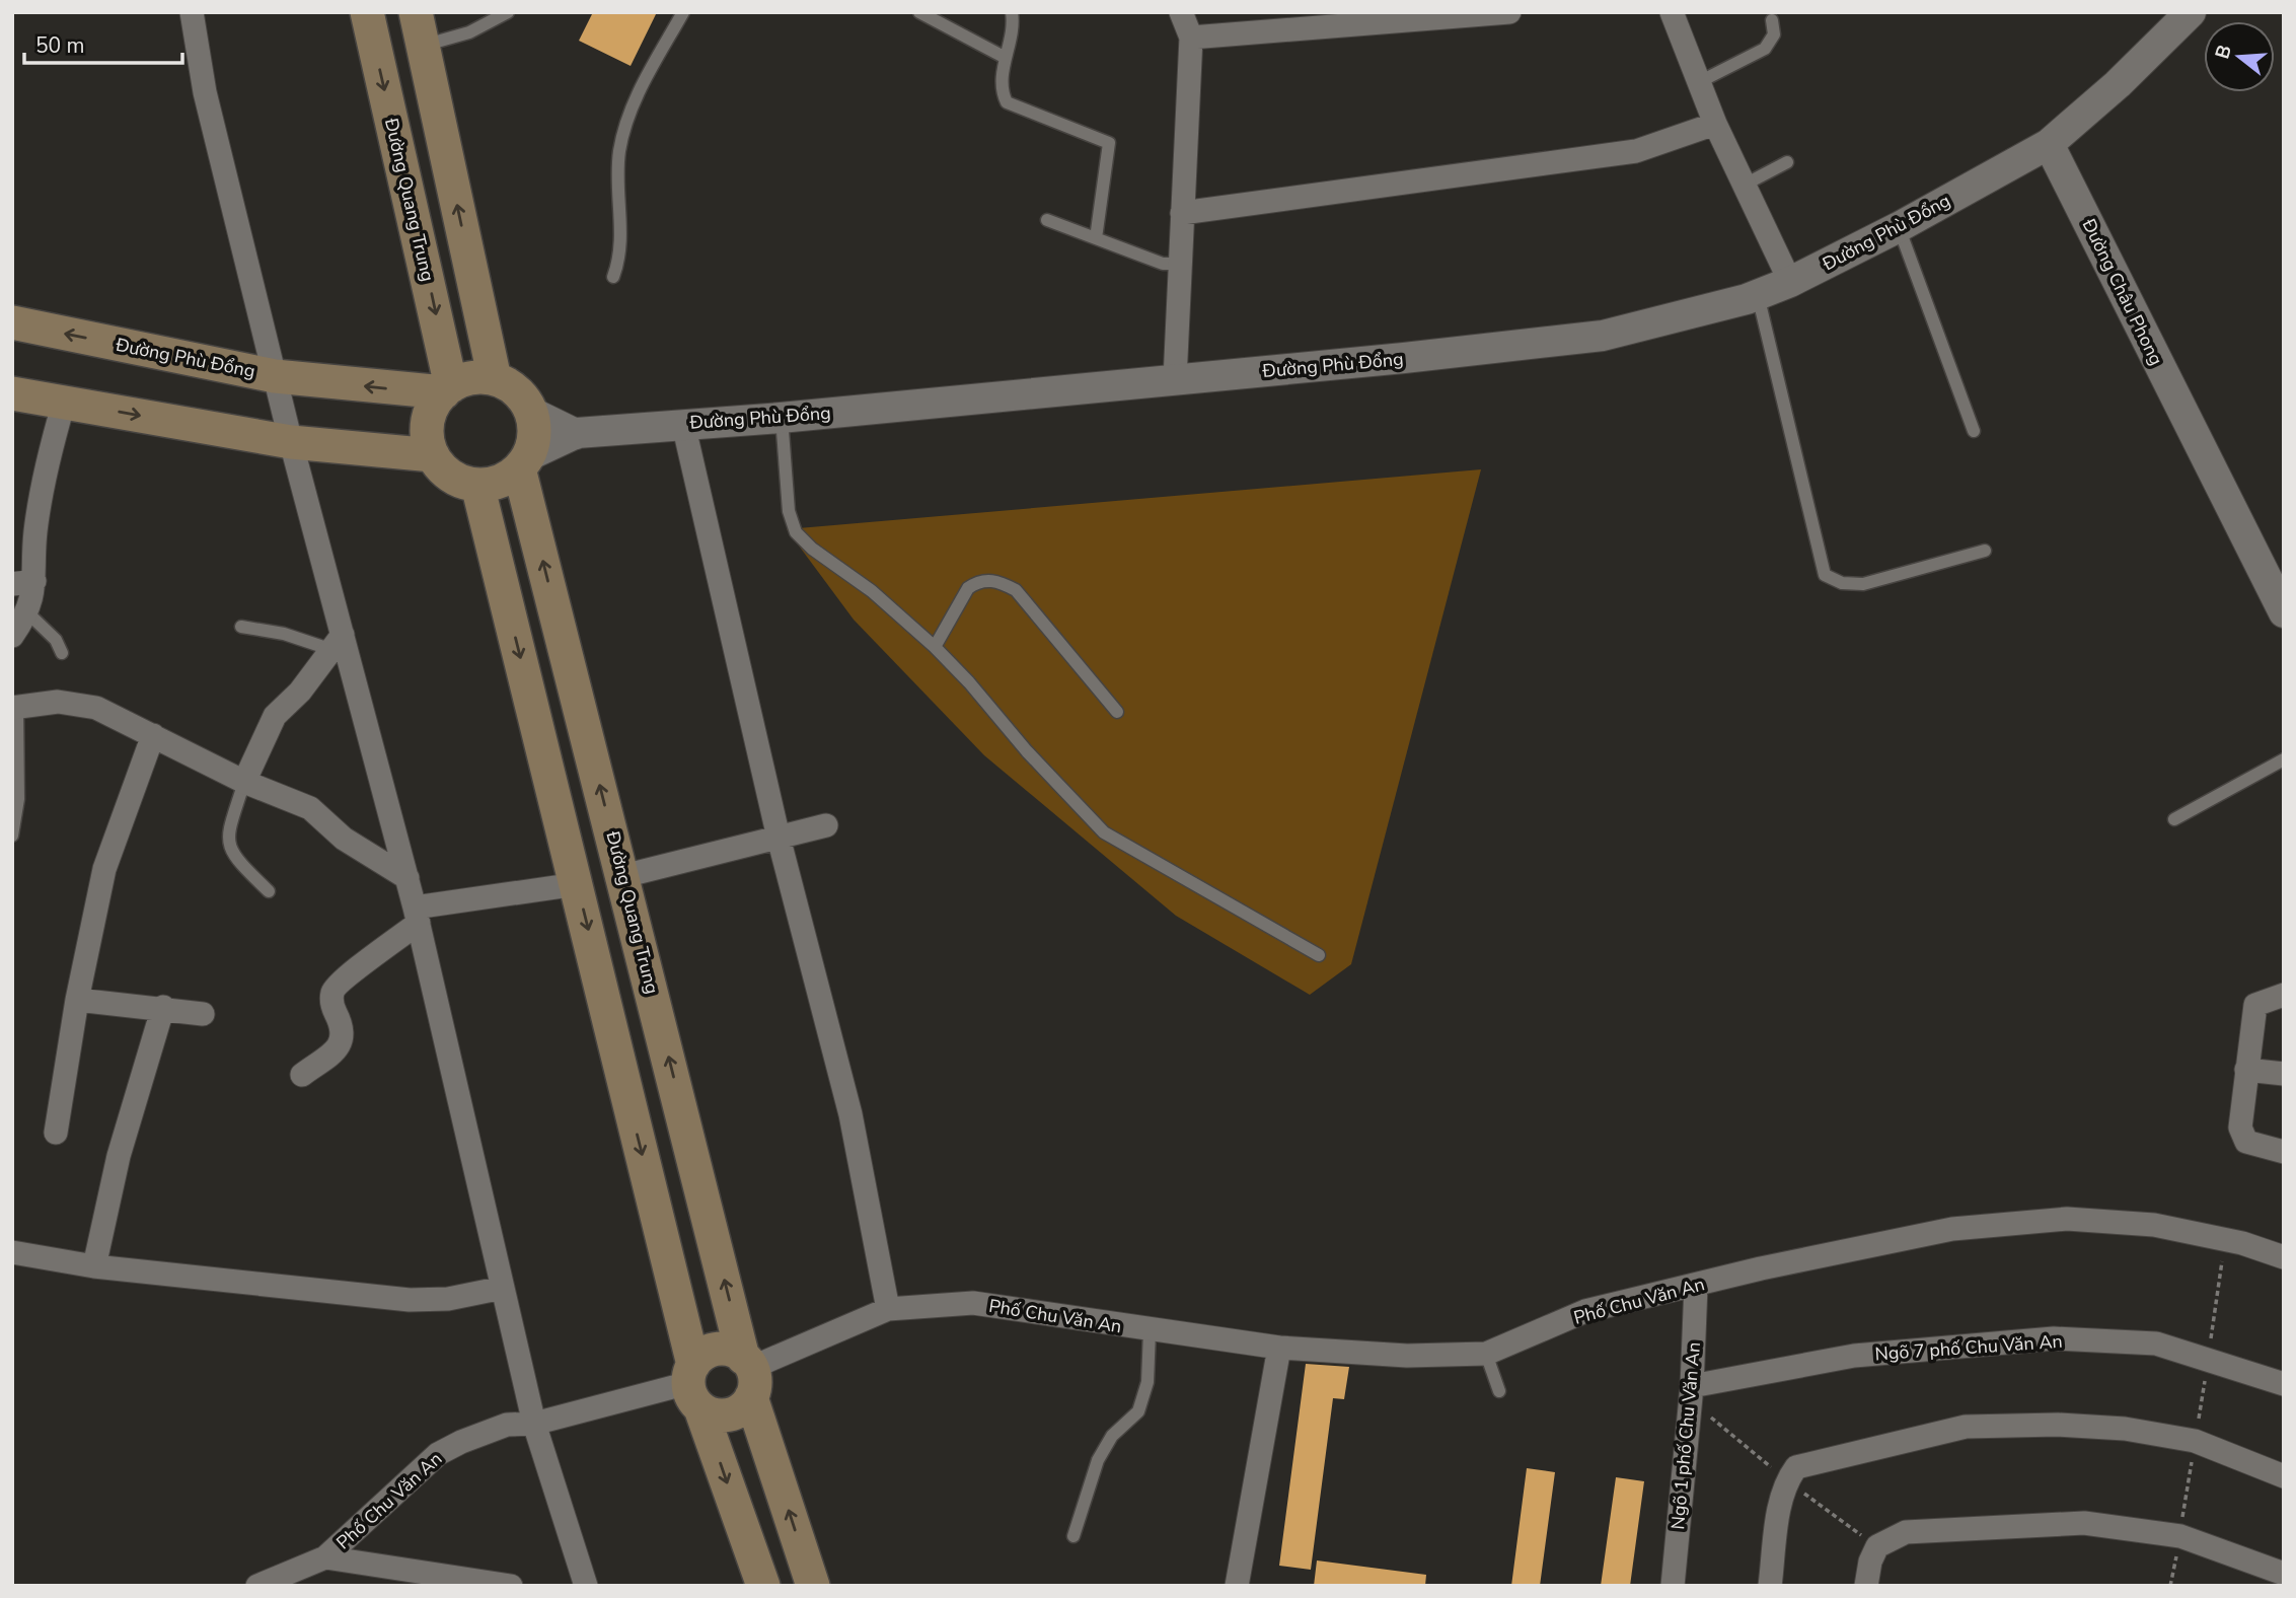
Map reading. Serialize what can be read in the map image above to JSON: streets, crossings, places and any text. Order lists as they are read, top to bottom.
{
  "streets": {
    "main road": ["Đường Quang Trung", "Đường Phù Đổng"],
    "street": [
      "Đường Châu Phong",
      "Phố Chu Văn An",
      "Ngõ 7 phố Chu Văn An",
      "Ngõ 1 phố Chu Văn An"
    ]
  },
  "crossings": [
    ["Đường Quang Trung", "Đường Phù Đổng"],
    ["Đường Quang Trung", "Phố Chu Văn An"],
    ["Đường Phù Đổng", "Đường Châu Phong"],
    ["Phố Chu Văn An", "Ngõ 1 phố Chu Văn An"],
    ["Ngõ 7 phố Chu Văn An", "Ngõ 1 phố Chu Văn An"]
  ],
  "scale_bar": "50 m",
  "north": "left"
}
